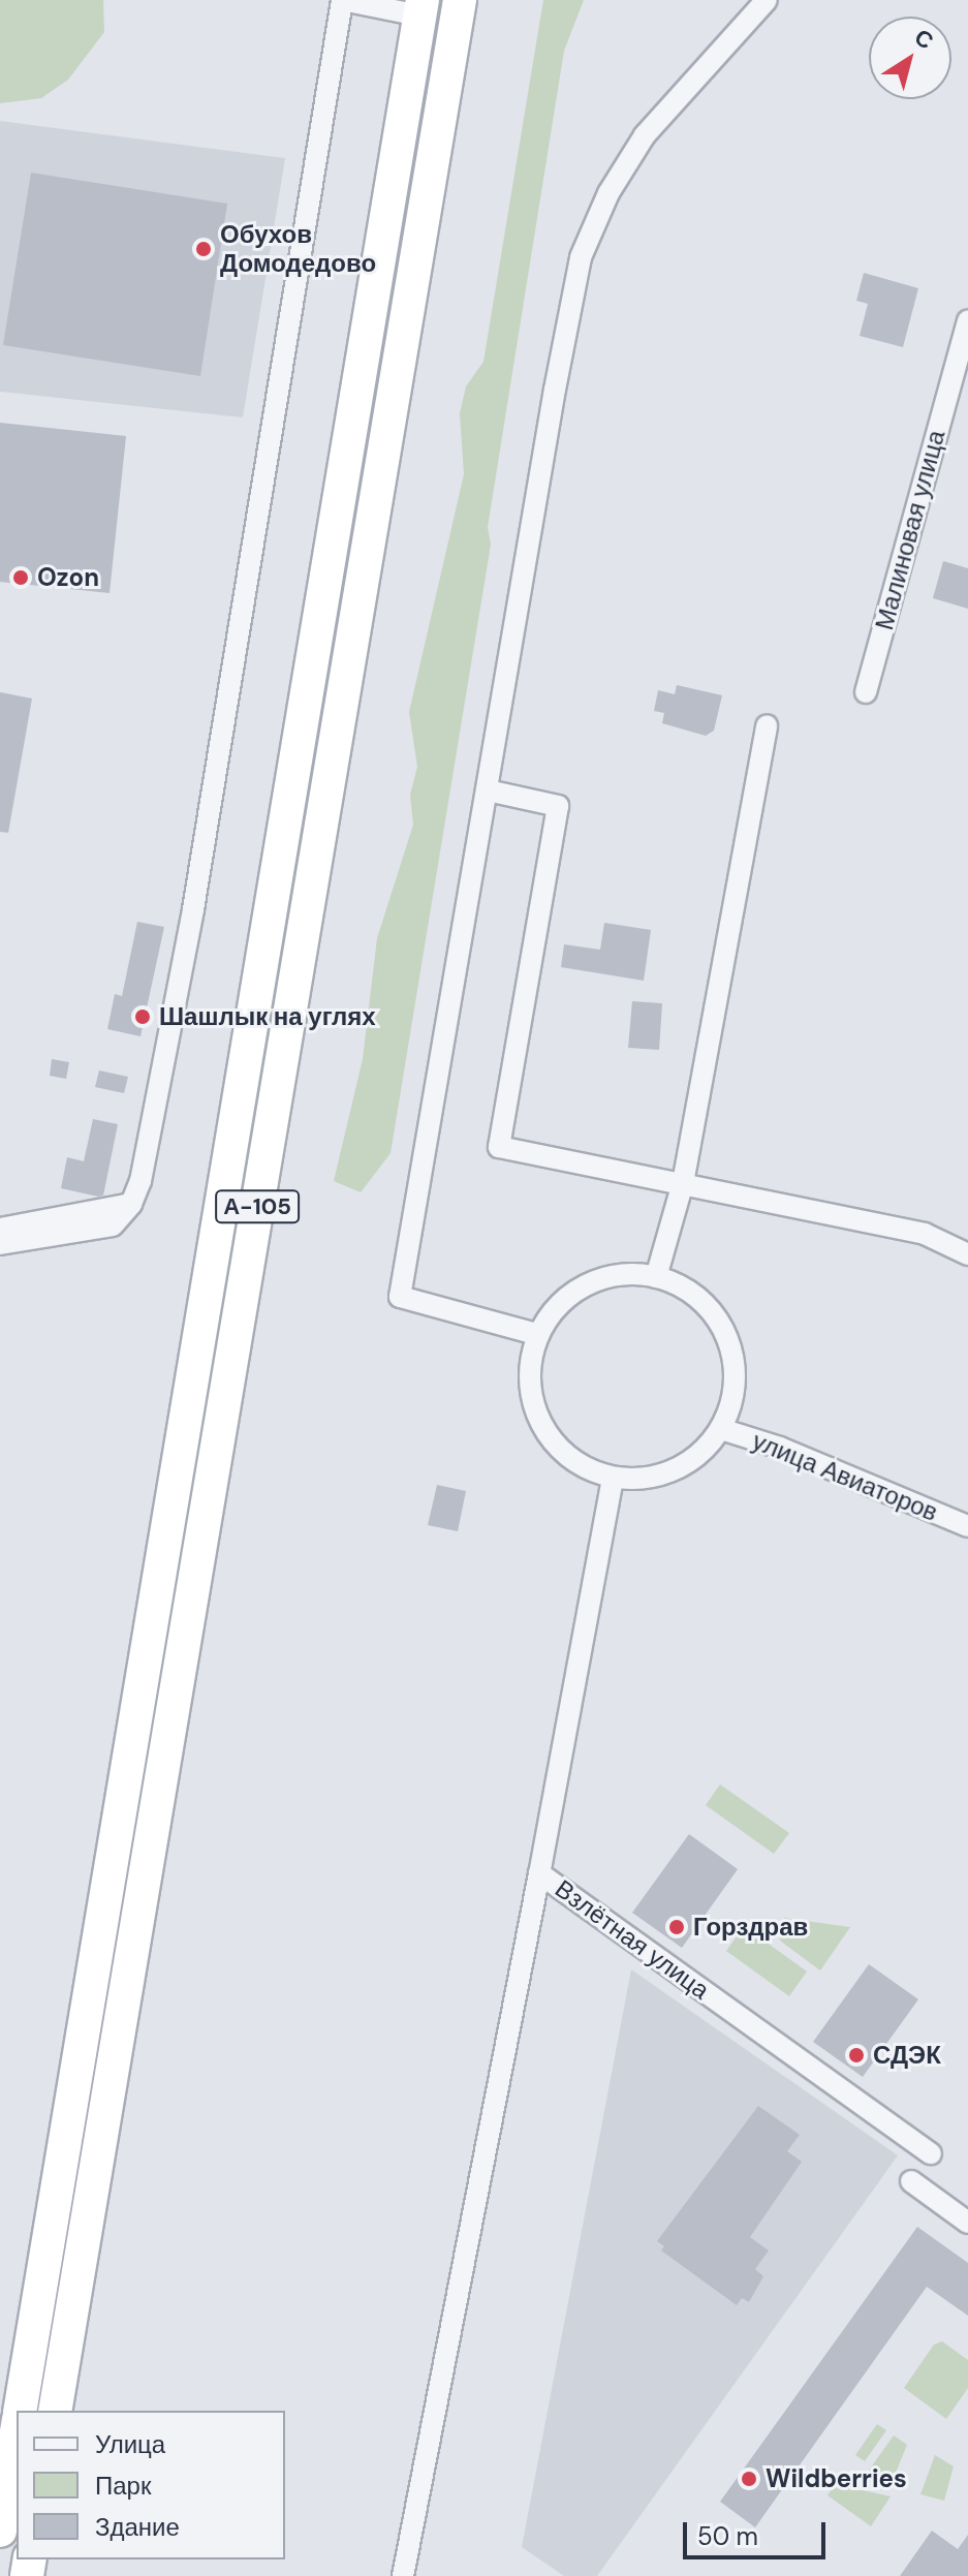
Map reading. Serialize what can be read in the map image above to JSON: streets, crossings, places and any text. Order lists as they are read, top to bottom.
{
  "streets": {
    "highway": ["А-105"],
    "street": ["Малиновая улица", "улица Авиаторов", "Взлётная улица"]
  },
  "crossings": [
    ["улица Авиаторов", "Взлётная улица"]
  ],
  "places": [
    "Обухов Домодедово",
    "Ozon",
    "Шашлык на углях",
    "Горздрав",
    "СДЭК",
    "Wildberries"
  ],
  "legend": ["Улица", "Парк", "Здание"],
  "scale_bar": "50 m",
  "north": "top right"
}
